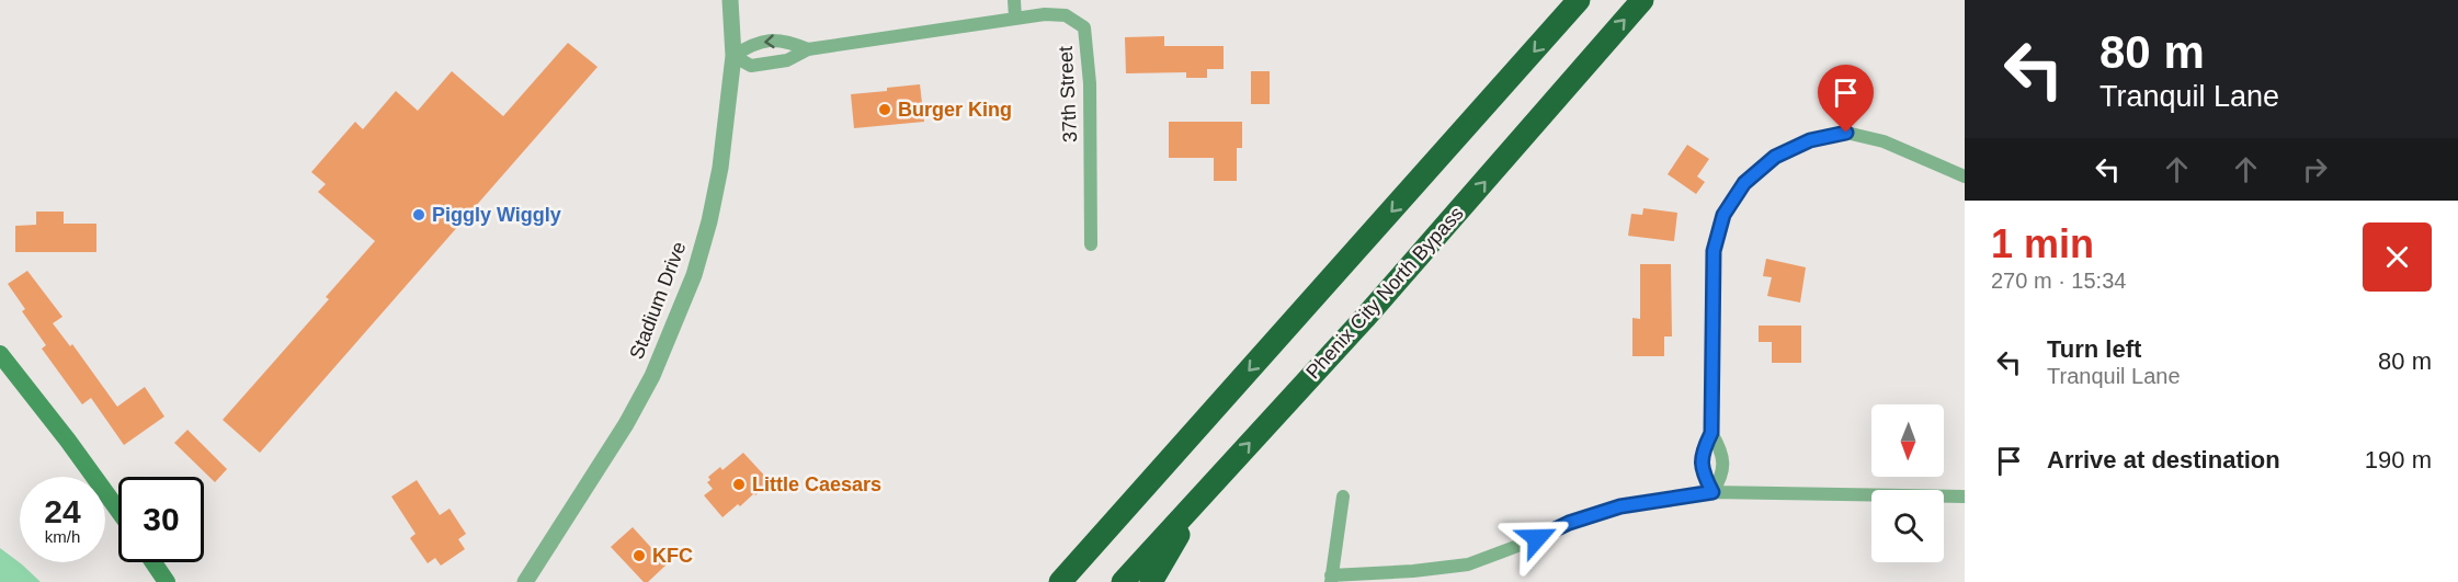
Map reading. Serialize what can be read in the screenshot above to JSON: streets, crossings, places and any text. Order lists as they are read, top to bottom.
{
  "streets": {
    "highway": ["Phenix City North Bypass"],
    "street": ["37th Street", "Stadium Drive"]
  },
  "crossings": [
    ["37th Street", "Stadium Drive"]
  ],
  "places": [
    "Burger King",
    "Piggly Wiggly",
    "Little Caesars",
    "KFC"
  ],
  "north": "bottom",
  "page": {
    "turn": ["80 m", "Tranquil Lane"],
    "heading": ["1 min", "270 m · 15:34"],
    "list": [
      {
        "name": "Turn left",
        "note": "Tranquil Lane",
        "value": "80 m"
      },
      {
        "name": "Arrive at destination",
        "value": "190 m"
      }
    ],
    "speed": "24 km/h",
    "limit": "30"
  }
}
